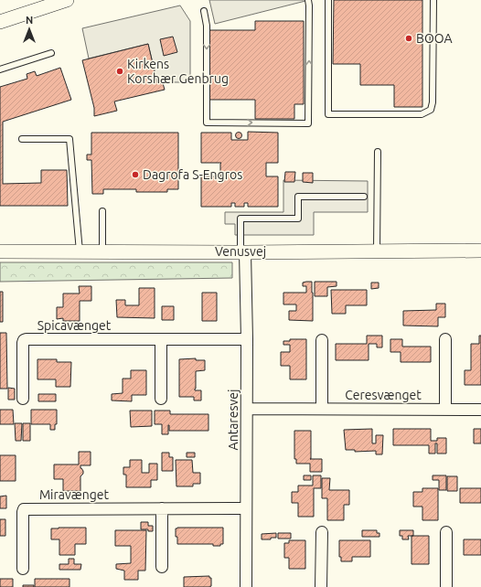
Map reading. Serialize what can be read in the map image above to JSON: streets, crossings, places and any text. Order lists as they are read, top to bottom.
{
  "streets": {
    "street": [
      "Venusvej",
      "Spicavænget",
      "Ceresvænget",
      "Antaresvej",
      "Miravænget"
    ]
  },
  "crossings": [
    ["Venusvej", "Antaresvej"],
    ["Spicavænget", "Antaresvej"],
    ["Ceresvænget", "Antaresvej"],
    ["Antaresvej", "Miravænget"]
  ],
  "places": ["BOOA", "Kirkens Korshær Genbrug", "Dagrofa S-Engros"],
  "north": "top"
}
